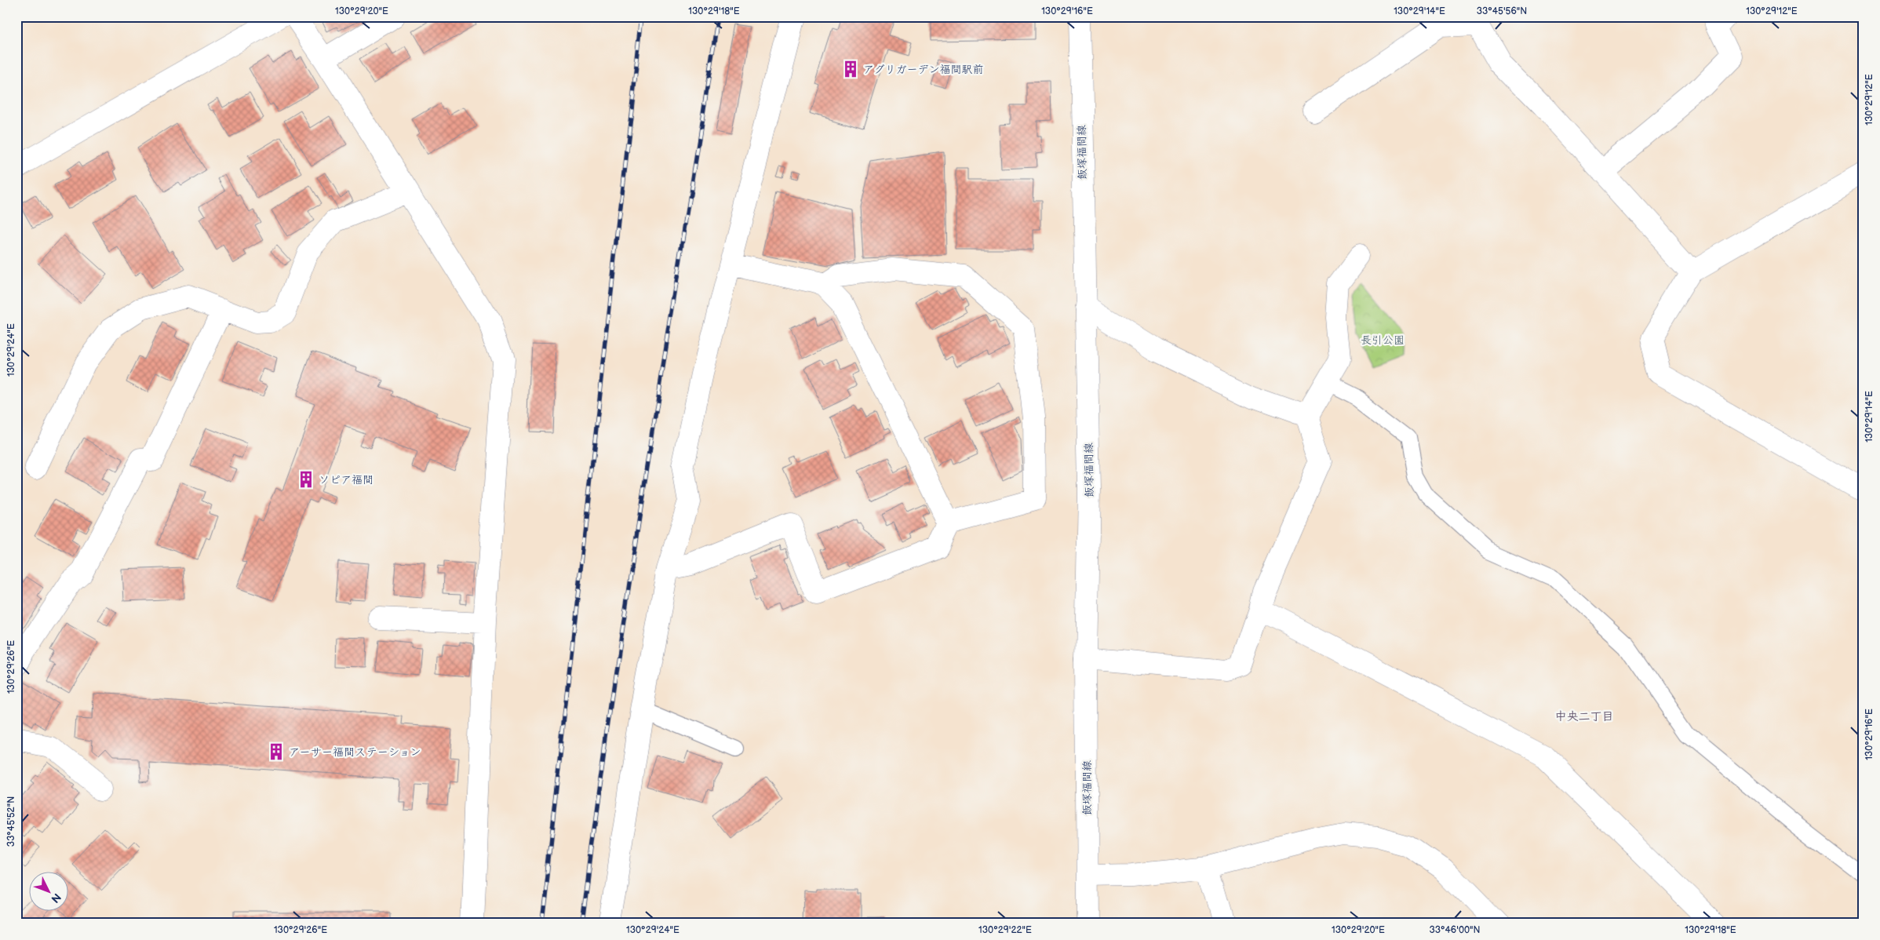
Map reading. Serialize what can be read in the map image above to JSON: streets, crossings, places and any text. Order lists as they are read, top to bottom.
{
  "streets": {
    "street": ["飯塚福間線"]
  },
  "districts": ["中央二丁目"],
  "parks": ["長引公園"],
  "places": {
    "building": ["アグリガーデン福間駅前", "ソピア福間", "アーサー福間ステーション"]
  },
  "north": "bottom right",
  "coordinates": [
    "130°29'20\"E",
    "130°29'18\"E",
    "130°29'16\"E",
    "130°29'14\"E",
    "33°45'56\"N",
    "130°29'12\"E",
    "130°29'24\"E",
    "130°29'26\"E",
    "33°45'52\"N",
    "130°29'22\"E",
    "33°46'00\"N"
  ]
}
